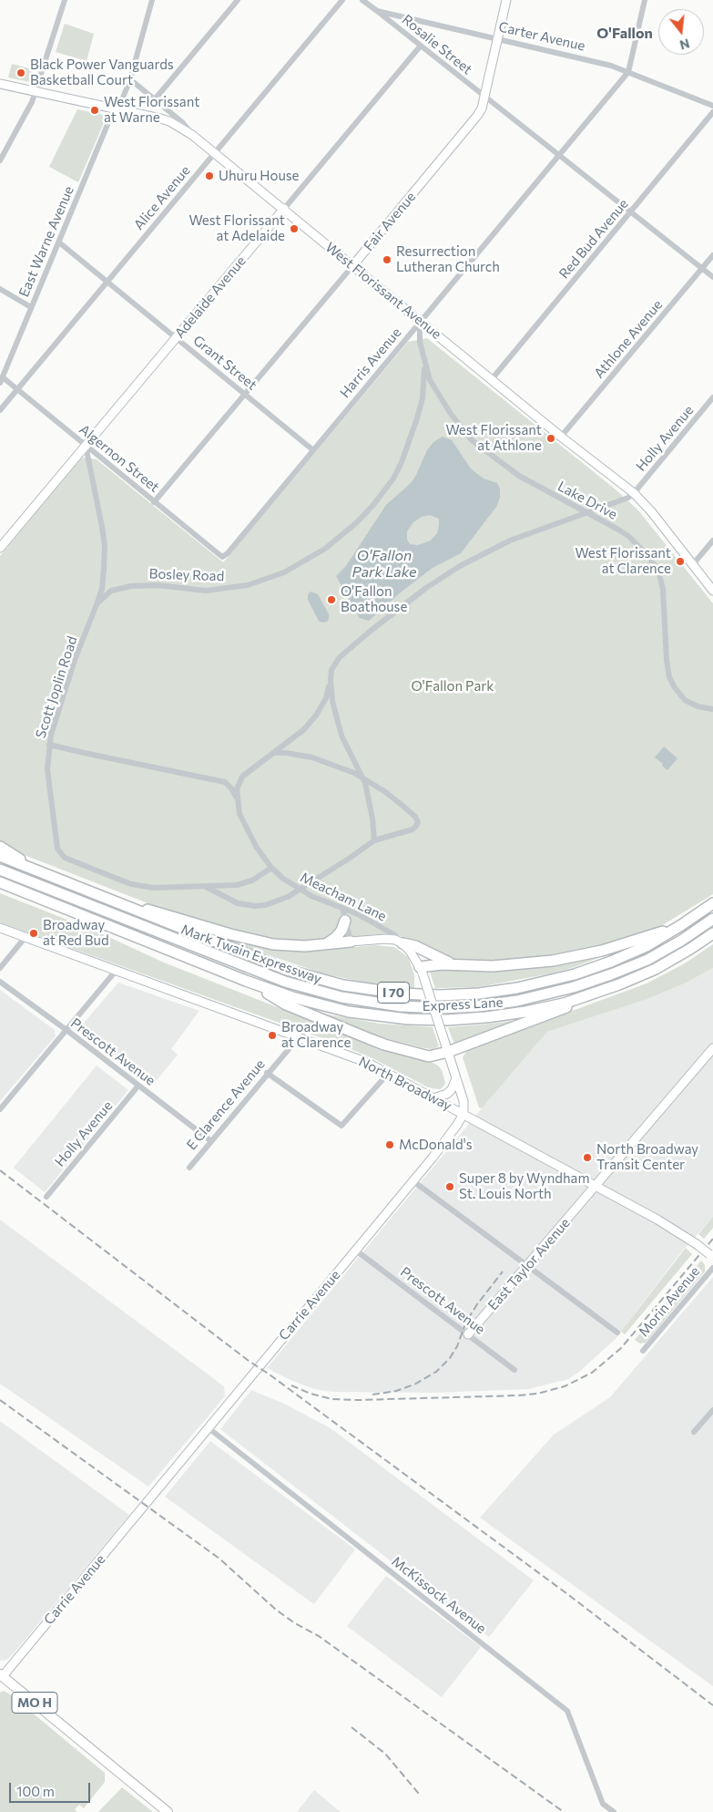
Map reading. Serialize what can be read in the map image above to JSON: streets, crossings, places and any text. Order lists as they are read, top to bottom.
{
  "streets": {
    "highway": ["Mark Twain Expressway", "I 70", "Express Lane"],
    "main road": [
      "Fair Avenue",
      "West Florissant Avenue",
      "Adelaide Avenue",
      "North Broadway",
      "East Taylor Avenue",
      "Carrie Avenue",
      "MO H"
    ],
    "street": [
      "Carter Avenue",
      "Rosalie Street",
      "Alice Avenue",
      "Red Bud Avenue",
      "East Warne Avenue",
      "Athlone Avenue",
      "Grant Street",
      "Harris Avenue",
      "Holly Avenue",
      "Algernon Street",
      "Lake Drive",
      "Bosley Road",
      "Scott Joplin Road",
      "Meacham Lane",
      "Prescott Avenue",
      "E Clarence Avenue",
      "Morin Avenue",
      "McKissock Avenue"
    ]
  },
  "crossings": [
    ["Carter Avenue", "Rosalie Street"],
    ["Carter Avenue", "Fair Avenue"],
    ["Carter Avenue", "Harris Avenue"],
    ["Rosalie Street", "Fair Avenue"],
    ["Rosalie Street", "Adelaide Avenue"],
    ["Rosalie Street", "Harris Avenue"],
    ["Alice Avenue", "West Florissant Avenue"],
    ["Alice Avenue", "Grant Street"],
    ["Alice Avenue", "Algernon Street"],
    ["Fair Avenue", "West Florissant Avenue"],
    ["Fair Avenue", "Grant Street"],
    ["Fair Avenue", "Algernon Street"],
    ["Red Bud Avenue", "West Florissant Avenue"],
    ["East Warne Avenue", "West Florissant Avenue"],
    ["East Warne Avenue", "Grant Street"],
    ["East Warne Avenue", "Algernon Street"],
    ["West Florissant Avenue", "Adelaide Avenue"],
    ["West Florissant Avenue", "Athlone Avenue"],
    ["West Florissant Avenue", "Harris Avenue"],
    ["West Florissant Avenue", "Holly Avenue"],
    ["West Florissant Avenue", "Lake Drive"],
    ["Adelaide Avenue", "Grant Street"],
    ["Adelaide Avenue", "Algernon Street"],
    ["Adelaide Avenue", "Scott Joplin Road"],
    ["Grant Street", "Harris Avenue"],
    ["Harris Avenue", "Algernon Street"],
    ["Harris Avenue", "Lake Drive"],
    ["Holly Avenue", "Prescott Avenue"],
    ["Algernon Street", "Scott Joplin Road"],
    ["Lake Drive", "Bosley Road"],
    ["Bosley Road", "Scott Joplin Road"],
    ["Scott Joplin Road", "Meacham Lane"],
    ["Prescott Avenue", "E Clarence Avenue"],
    ["Prescott Avenue", "East Taylor Avenue"],
    ["Prescott Avenue", "Carrie Avenue"],
    ["North Broadway", "E Clarence Avenue"],
    ["North Broadway", "East Taylor Avenue"],
    ["North Broadway", "Carrie Avenue"],
    ["Carrie Avenue", "McKissock Avenue"],
    ["Carrie Avenue", "MO H"]
  ],
  "districts": ["O'Fallon"],
  "water": ["O'Fallon Park Lake"],
  "parks": ["O'Fallon Park"],
  "places": [
    "Black Power Vanguards Basketball Court",
    "West Florissant at Warne",
    "Uhuru House",
    "West Florissant at Adelaide",
    "Resurrection Lutheran Church",
    "West Florissant at Athlone",
    "West Florissant at Clarence",
    "O'Fallon Boathouse",
    "Broadway at Red Bud",
    "Broadway at Clarence",
    "McDonald's",
    "North Broadway Transit Center",
    "Super 8 by Wyndham St. Louis North"
  ],
  "scale_bar": "100 m",
  "north": "bottom"
}
